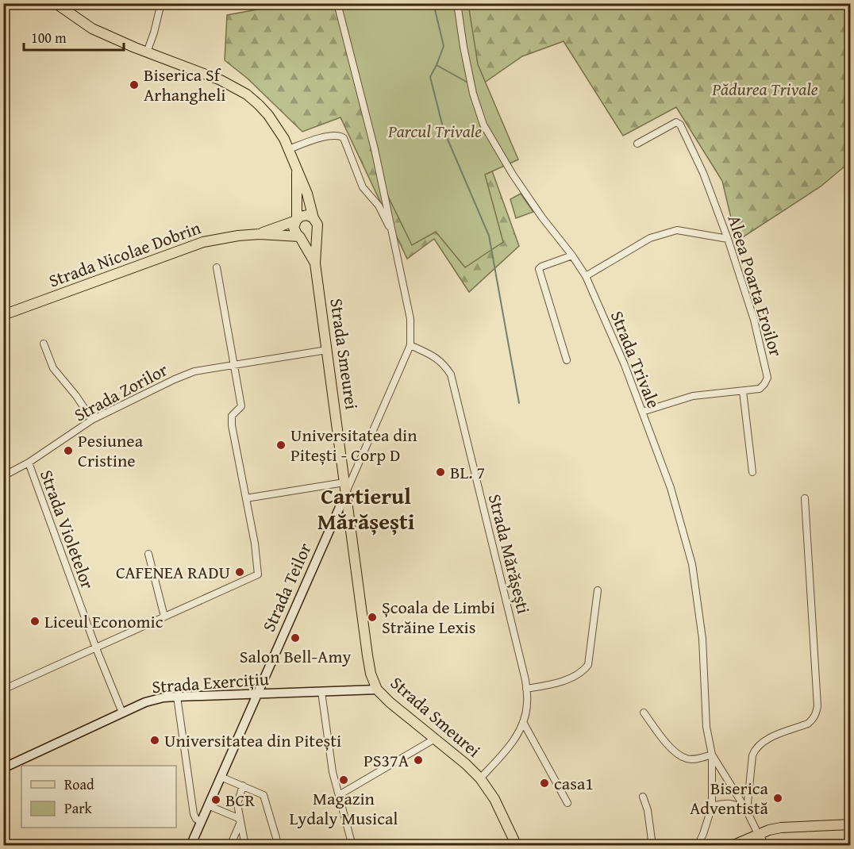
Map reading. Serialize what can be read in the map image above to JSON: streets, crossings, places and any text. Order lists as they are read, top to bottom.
{
  "streets": {
    "main road": [
      "Strada Nicolae Dobrin",
      "Strada Smeurei",
      "Strada Teilor",
      "Strada Exercițiu"
    ],
    "street": [
      "Aleea Poarta Eroilor",
      "Strada Trivale",
      "Strada Zorilor",
      "Strada Violetelor",
      "Strada Mărășești"
    ]
  },
  "crossings": [
    ["Strada Nicolae Dobrin", "Strada Smeurei"],
    ["Aleea Poarta Eroilor", "Strada Trivale"],
    ["Strada Smeurei", "Strada Zorilor"],
    ["Strada Smeurei", "Strada Mărășești"],
    ["Strada Smeurei", "Strada Teilor"],
    ["Strada Smeurei", "Strada Exercițiu"],
    ["Strada Zorilor", "Strada Violetelor"],
    ["Strada Violetelor", "Strada Exercițiu"],
    ["Strada Mărășești", "Strada Teilor"],
    ["Strada Teilor", "Strada Exercițiu"]
  ],
  "districts": ["Cartierul Mărășești"],
  "parks": ["Pădurea Trivale", "Parcul Trivale"],
  "places": [
    "Biserica Sf Arhangheli",
    "Universitatea din Pitești - Corp D",
    "Pesiunea Cristine",
    "BL. 7",
    "CAFENEA RADU",
    "Școala de Limbi Străine Lexis",
    "Liceul Economic",
    "Salon Bell-Amy",
    "Universitatea din Pitești",
    "PS37A",
    "Magazin Lydaly Musical",
    "casa1",
    "Biserica Adventistă",
    "BCR"
  ],
  "legend": ["Road", "Park"],
  "scale_bar": "100 m"
}
